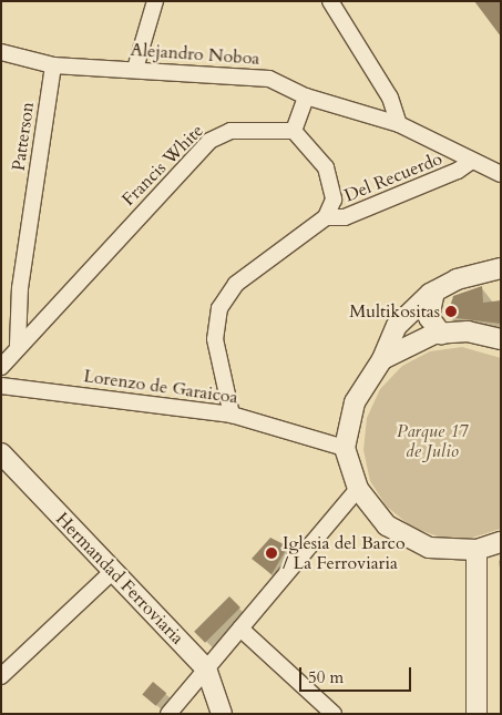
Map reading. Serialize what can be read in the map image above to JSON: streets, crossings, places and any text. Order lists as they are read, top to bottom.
{
  "streets": {
    "street": [
      "Alejandro Noboa",
      "Patterson",
      "Francis White",
      "Del Recuerdo",
      "Lorenzo de Garaicoa",
      "Hermandad Ferroviaria"
    ]
  },
  "crossings": [
    ["Alejandro Noboa", "Patterson"],
    ["Alejandro Noboa", "Del Recuerdo"],
    ["Patterson", "Francis White"]
  ],
  "parks": ["Parque 17 de Julio"],
  "places": ["Multikositas", "Iglesia del Barco / La Ferroviaria"],
  "scale_bar": "50 m"
}
